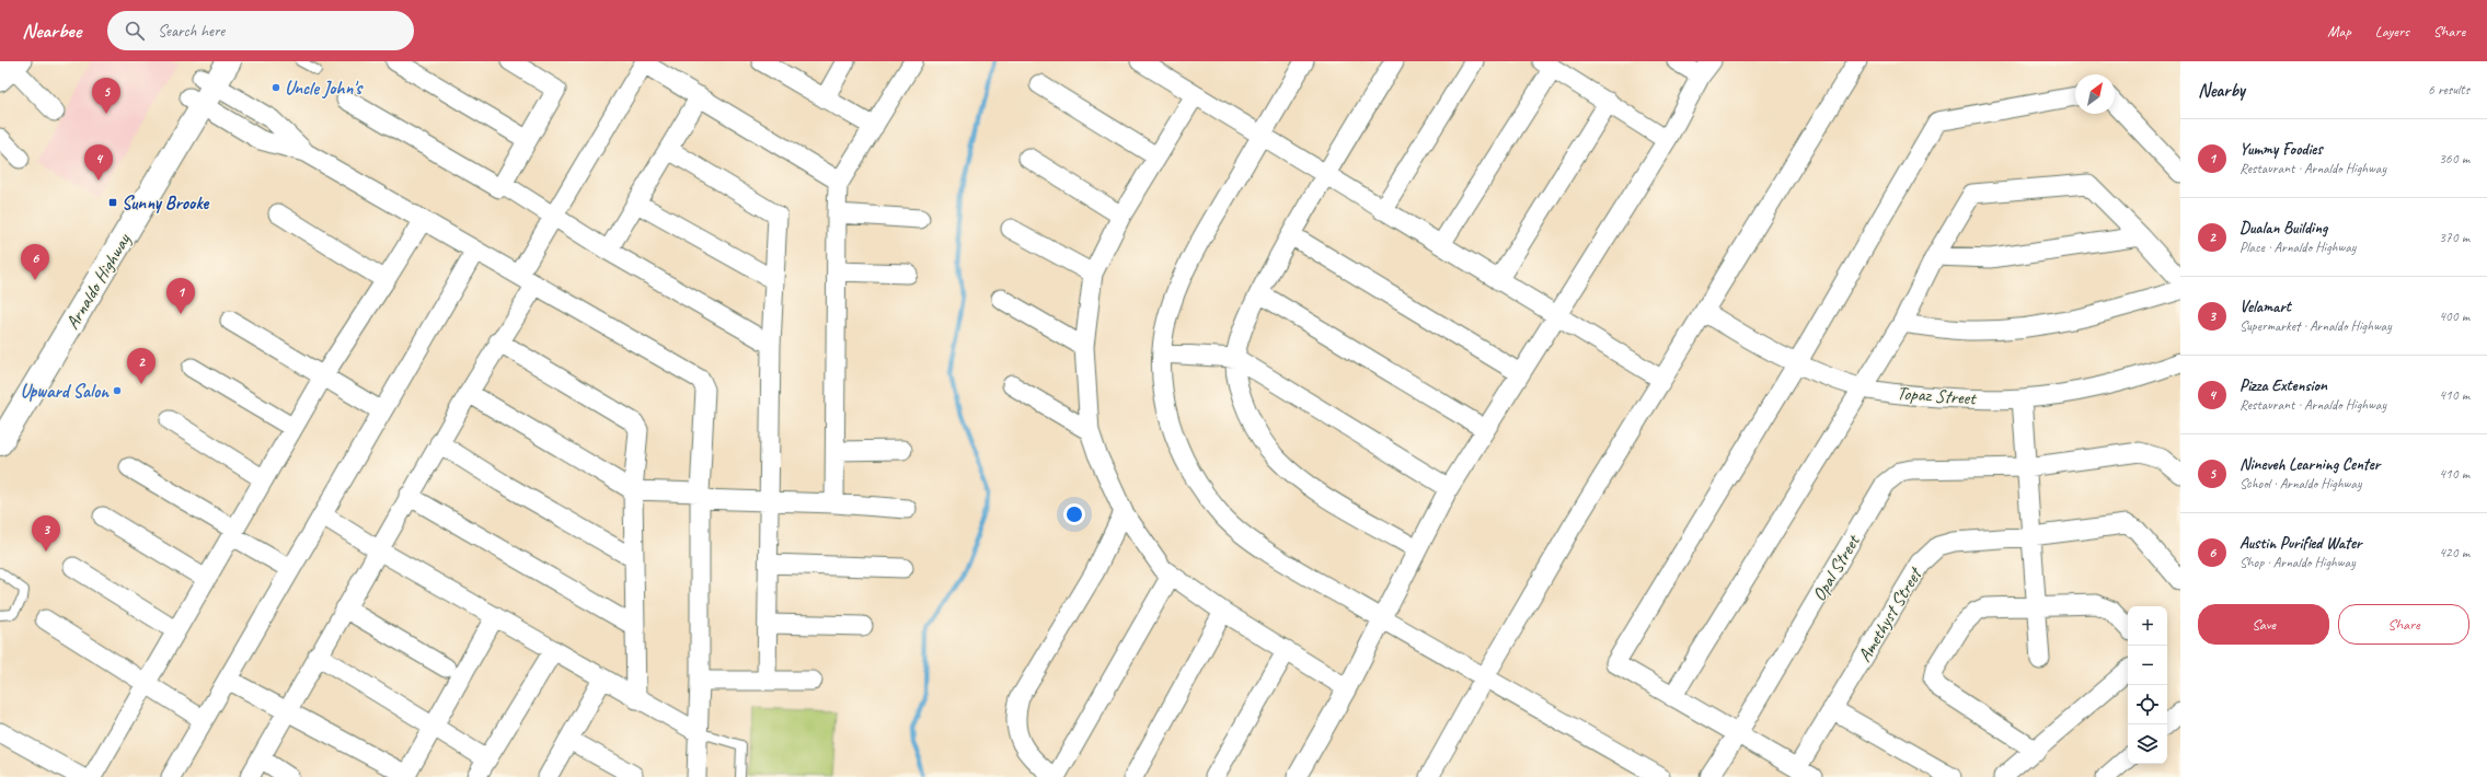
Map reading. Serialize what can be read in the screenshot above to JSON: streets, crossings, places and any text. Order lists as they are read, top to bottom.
{
  "streets": {
    "main road": ["Arnaldo Highway"],
    "street": ["Topaz Street", "Opal Street", "Amethyst Street"]
  },
  "places": {
    "other": ["Uncle John's", "Upward Salon"],
    "transit": ["Sunny Brooke"]
  },
  "north": "top right",
  "page": {
    "header": "Nearbee",
    "search": "Search here",
    "nav": ["Map", "Layers", "Share"],
    "heading": ["Nearby", "6 results"],
    "pins": [
      "5",
      "4",
      "6",
      "1",
      "2",
      "3"
    ],
    "list": [
      {
        "mark": "1",
        "name": "Yummy Foodies",
        "note": "Restaurant · Arnaldo Highway",
        "value": "360 m"
      },
      {
        "mark": "2",
        "name": "Dualan Building",
        "note": "Place · Arnaldo Highway",
        "value": "370 m"
      },
      {
        "mark": "3",
        "name": "Velamart",
        "note": "Supermarket · Arnaldo Highway",
        "value": "400 m"
      },
      {
        "mark": "4",
        "name": "Pizza Extension",
        "note": "Restaurant · Arnaldo Highway",
        "value": "410 m"
      },
      {
        "mark": "5",
        "name": "Nineveh Learning Center",
        "note": "School · Arnaldo Highway",
        "value": "410 m"
      },
      {
        "mark": "6",
        "name": "Austin Purified Water",
        "note": "Shop · Arnaldo Highway",
        "value": "420 m"
      }
    ],
    "buttons": ["Save", "Share"],
    "map_buttons": ["+", "−"]
  }
}
